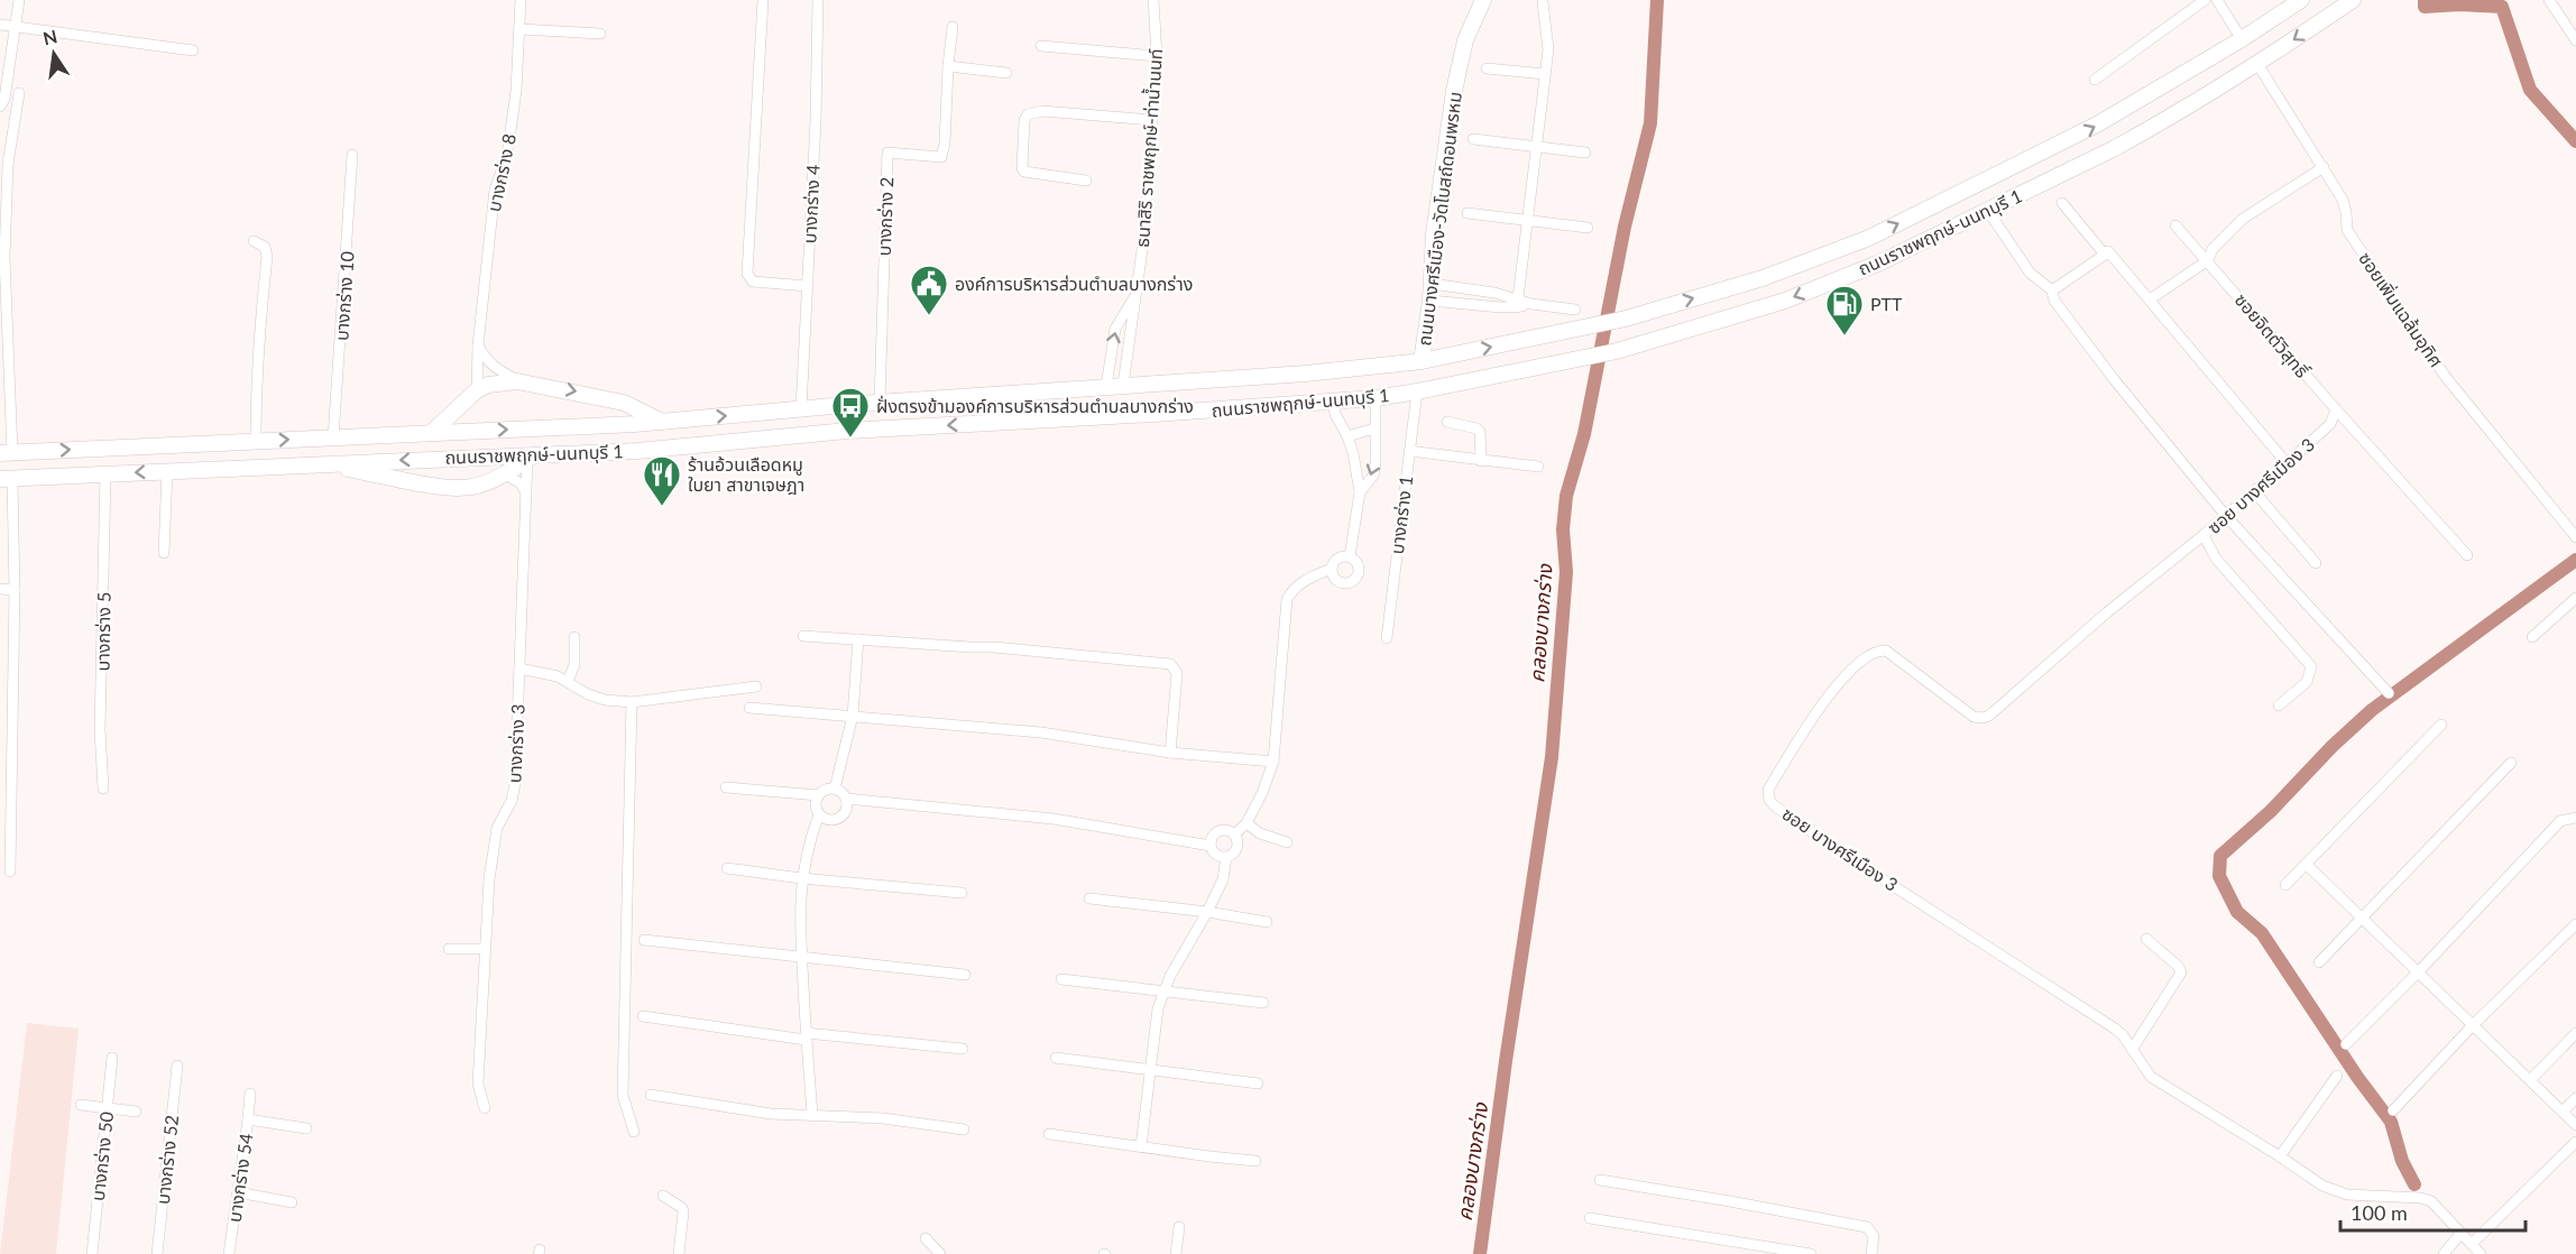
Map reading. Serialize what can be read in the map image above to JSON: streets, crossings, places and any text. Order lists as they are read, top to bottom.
{
  "streets": {
    "main road": ["ถนนบางศรีเมือง-วัดโบสถ์ดอนพรหม", "ถนนราชพฤกษ์-นนทบุรี 1"],
    "street": [
      "ธนาสิริ ราชพฤกษ์-ท่าน้ำนนท์",
      "บางกร่าง 8",
      "บางกร่าง 4",
      "บางกร่าง 2",
      "บางกร่าง 10",
      "ซอยเพิ่มแฉล้มอุทิศ",
      "ซอยจิตต์วิสุทธิ์",
      "ซอย บางศรีเมือง 3",
      "บางกร่าง 1",
      "บางกร่าง 5",
      "บางกร่าง 3",
      "บางกร่าง 50",
      "บางกร่าง 52",
      "บางกร่าง 54"
    ]
  },
  "crossings": [
    ["ธนาสิริ ราชพฤกษ์-ท่าน้ำนนท์", "ถนนราชพฤกษ์-นนทบุรี 1"],
    ["บางกร่าง 4", "ถนนราชพฤกษ์-นนทบุรี 1"],
    ["บางกร่าง 2", "ถนนราชพฤกษ์-นนทบุรี 1"],
    ["ถนนบางศรีเมือง-วัดโบสถ์ดอนพรหม", "ถนนราชพฤกษ์-นนทบุรี 1"],
    ["ถนนราชพฤกษ์-นนทบุรี 1", "บางกร่าง 10"],
    ["ถนนราชพฤกษ์-นนทบุรี 1", "ซอยเพิ่มแฉล้มอุทิศ"],
    ["ถนนราชพฤกษ์-นนทบุรี 1", "บางกร่าง 1"],
    ["ถนนราชพฤกษ์-นนทบุรี 1", "บางกร่าง 5"],
    ["ถนนราชพฤกษ์-นนทบุรี 1", "บางกร่าง 3"],
    ["ซอยจิตต์วิสุทธิ์", "ซอย บางศรีเมือง 3"]
  ],
  "water": ["คลองบางกร่าง"],
  "places": {
    "public building": ["องค์การบริหารส่วนตำบลบางกร่าง"],
    "fuel station": ["PTT"],
    "bus stop": ["ฝั่งตรงข้ามองค์การบริหารส่วนตำบลบางกร่าง"],
    "restaurant": ["ร้านอ้วนเลือดหมู ใบยา สาขาเจษฎา"]
  },
  "scale_bar": "100 m",
  "north": "top"
}
